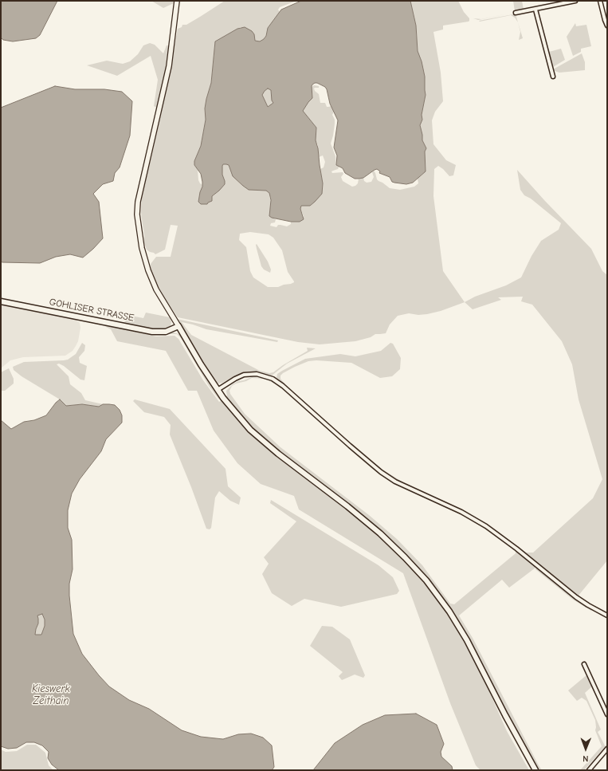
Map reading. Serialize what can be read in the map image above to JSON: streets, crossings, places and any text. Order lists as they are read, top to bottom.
{
  "streets": {
    "main road": ["GOHLISER STRASSE"]
  },
  "water": ["Kieswerk Zeithain"],
  "north": "bottom"
}
